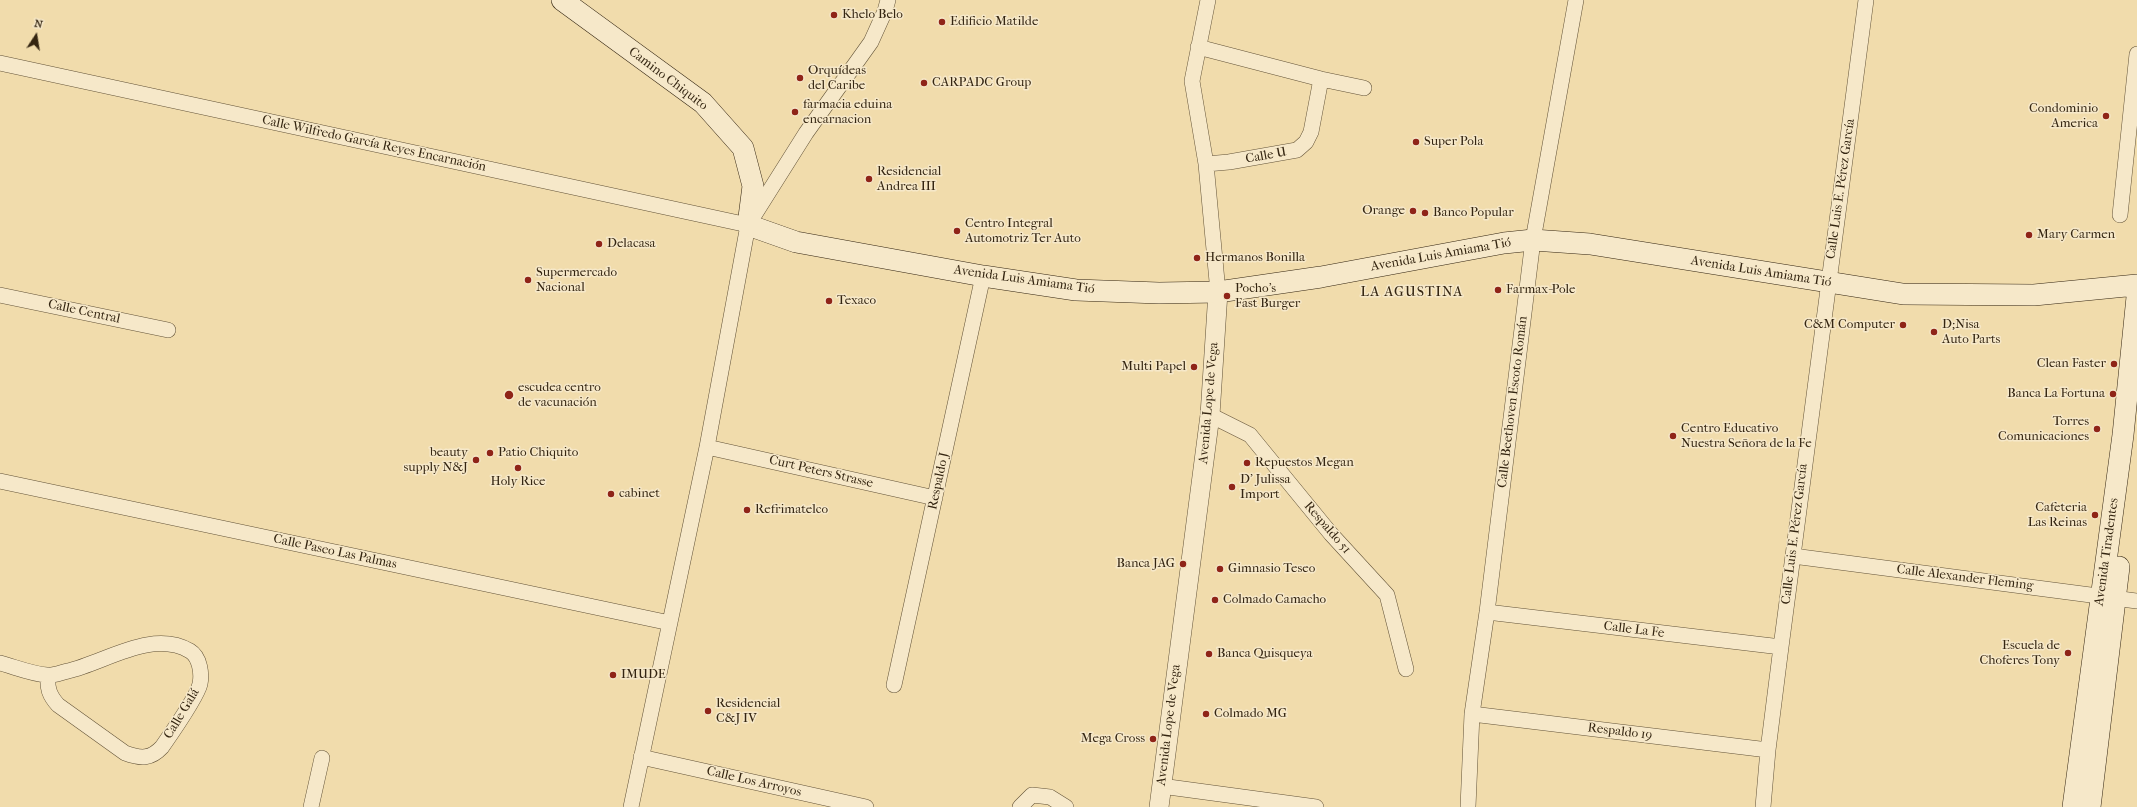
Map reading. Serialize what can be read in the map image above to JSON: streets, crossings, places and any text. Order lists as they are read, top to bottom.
{
  "streets": {
    "main road": ["Camino Chiquito", "Avenida Luis Amiama Tió", "Avenida Tiradentes"],
    "street": [
      "Calle Wilfredo García Reyes Encarnación",
      "Calle U",
      "Calle Luis E. Pérez García",
      "Calle Central",
      "Calle Beethoven Escoto Román",
      "Avenida Lope de Vega",
      "Curt Peters Strasse",
      "Respaldo J",
      "Respaldo 51",
      "Calle Paseo Las Palmas",
      "Calle Alexander Fleming",
      "Calle La Fe",
      "Calle Galá",
      "Respaldo 19",
      "Calle Los Arroyos"
    ]
  },
  "crossings": [
    ["Camino Chiquito", "Calle Wilfredo García Reyes Encarnación"],
    ["Camino Chiquito", "Avenida Luis Amiama Tió"],
    ["Calle Wilfredo García Reyes Encarnación", "Avenida Luis Amiama Tió"],
    ["Calle U", "Avenida Lope de Vega"],
    ["Calle Luis E. Pérez García", "Avenida Luis Amiama Tió"],
    ["Calle Luis E. Pérez García", "Calle Alexander Fleming"],
    ["Calle Luis E. Pérez García", "Calle La Fe"],
    ["Calle Luis E. Pérez García", "Respaldo 19"],
    ["Avenida Luis Amiama Tió", "Calle Beethoven Escoto Román"],
    ["Avenida Luis Amiama Tió", "Avenida Lope de Vega"],
    ["Avenida Luis Amiama Tió", "Respaldo J"],
    ["Calle Beethoven Escoto Román", "Calle La Fe"],
    ["Calle Beethoven Escoto Román", "Respaldo 19"],
    ["Avenida Lope de Vega", "Respaldo 51"],
    ["Curt Peters Strasse", "Respaldo J"],
    ["Avenida Tiradentes", "Calle Alexander Fleming"]
  ],
  "districts": ["LA AGUSTINA"],
  "places": [
    "Khelo Belo",
    "Edificio Matilde",
    "Orquídeas del Caribe",
    "CARPADC Group",
    "farmacia eduina encarnacion",
    "Condominio America",
    "Super Pola",
    "Residencial Andrea III",
    "Orange",
    "Banco Popular",
    "Centro Integral Automotriz Ter Auto",
    "Mary Carmen",
    "Delacasa",
    "Hermanos Bonilla",
    "Supermercado Nacional",
    "Farmax-Pole",
    "Pocho's Fast Burger",
    "Texaco",
    "C&M Computer",
    "D;Nisa Auto Parts",
    "Clean Faster",
    "Multi Papel",
    "Banca La Fortuna",
    "escudea centro de vacunación",
    "Torres Comunicaciones",
    "Centro Educativo Nuestra Señora de la Fe",
    "Patio Chiquito",
    "beauty supply N&J",
    "Repuestos Megan",
    "Holy Rice",
    "D' Julissa Import",
    "cabinet",
    "Refrimatelco",
    "Cafeteria Las Reinas",
    "Banca JAG",
    "Gimnasio Teseo",
    "Colmado Camacho",
    "Escuela de Choferes Tony",
    "Banca Quisqueya",
    "IMUDE",
    "Residencial C&J IV",
    "Colmado MG",
    "Mega Cross"
  ],
  "north": "top"
}
